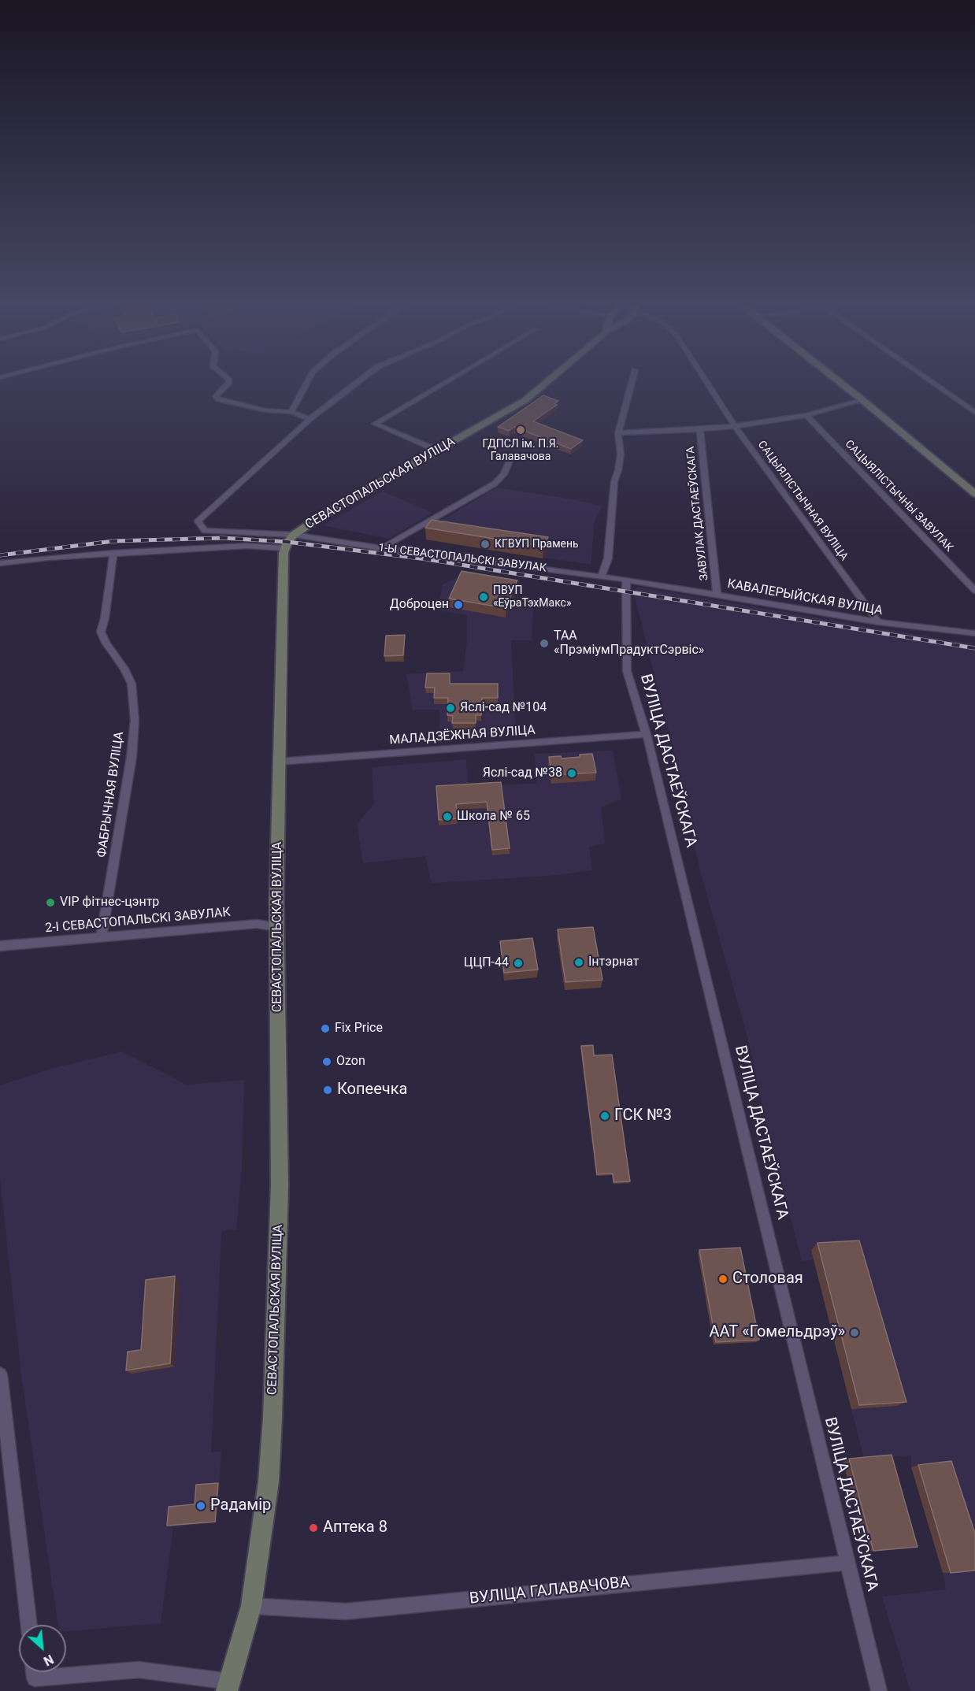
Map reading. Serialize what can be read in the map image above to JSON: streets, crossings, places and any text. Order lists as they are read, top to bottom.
{
  "streets": {
    "street": [
      "СЕВАСТОПАЛЬСКАЯ ВУЛІЦА",
      "САЦЫЯЛІСТЫЧНЫ ЗАВУЛАК",
      "САЦЫЯЛІСТЫЧНАЯ ВУЛІЦА",
      "ЗАВУЛАК ДАСТАЕЎСКАГА",
      "1-Ы СЕВАСТОПАЛЬСКІ ЗАВУЛАК",
      "КАВАЛЕРЫЙСКАЯ ВУЛІЦА",
      "МАЛАДЗЁЖНАЯ ВУЛІЦА",
      "ВУЛІЦА ДАСТАЕЎСКАГА",
      "ФАБРЫЧНАЯ ВУЛІЦА",
      "2-І СЕВАСТОПАЛЬСКІ ЗАВУЛАК",
      "ВУЛІЦА ГАЛАВАЧОВА"
    ]
  },
  "crossings": [
    ["СЕВАСТОПАЛЬСКАЯ ВУЛІЦА", "1-Ы СЕВАСТОПАЛЬСКІ ЗАВУЛАК"],
    ["СЕВАСТОПАЛЬСКАЯ ВУЛІЦА", "МАЛАДЗЁЖНАЯ ВУЛІЦА"],
    ["СЕВАСТОПАЛЬСКАЯ ВУЛІЦА", "2-І СЕВАСТОПАЛЬСКІ ЗАВУЛАК"],
    ["СЕВАСТОПАЛЬСКАЯ ВУЛІЦА", "ВУЛІЦА ГАЛАВАЧОВА"],
    ["САЦЫЯЛІСТЫЧНАЯ ВУЛІЦА", "КАВАЛЕРЫЙСКАЯ ВУЛІЦА"],
    ["ЗАВУЛАК ДАСТАЕЎСКАГА", "КАВАЛЕРЫЙСКАЯ ВУЛІЦА"],
    ["1-Ы СЕВАСТОПАЛЬСКІ ЗАВУЛАК", "КАВАЛЕРЫЙСКАЯ ВУЛІЦА"],
    ["1-Ы СЕВАСТОПАЛЬСКІ ЗАВУЛАК", "ВУЛІЦА ДАСТАЕЎСКАГА"],
    ["КАВАЛЕРЫЙСКАЯ ВУЛІЦА", "ВУЛІЦА ДАСТАЕЎСКАГА"],
    ["МАЛАДЗЁЖНАЯ ВУЛІЦА", "ВУЛІЦА ДАСТАЕЎСКАГА"],
    ["ВУЛІЦА ДАСТАЕЎСКАГА", "ВУЛІЦА ГАЛАВАЧОВА"],
    ["ФАБРЫЧНАЯ ВУЛІЦА", "2-І СЕВАСТОПАЛЬСКІ ЗАВУЛАК"]
  ],
  "places": [
    "ГДПСЛ ім. П.Я. Галавачова",
    "КГВУП Прамень",
    "ПВУП «ЕўраТэхМакс»",
    "Доброцен",
    "ТАА «ПрэміумПрадуктСэрвіс»",
    "Яслі-сад №104",
    "Яслі-сад №38",
    "Школа № 65",
    "VIP фітнес-цэнтр",
    "Інтэрнат",
    "ЦЦП-44",
    "Fix Price",
    "Ozon",
    "Копеечка",
    "ГСК №3",
    "Столовая",
    "ААТ «Гомельдрэў»",
    "Радамір",
    "Аптека 8"
  ],
  "north": "bottom right"
}
